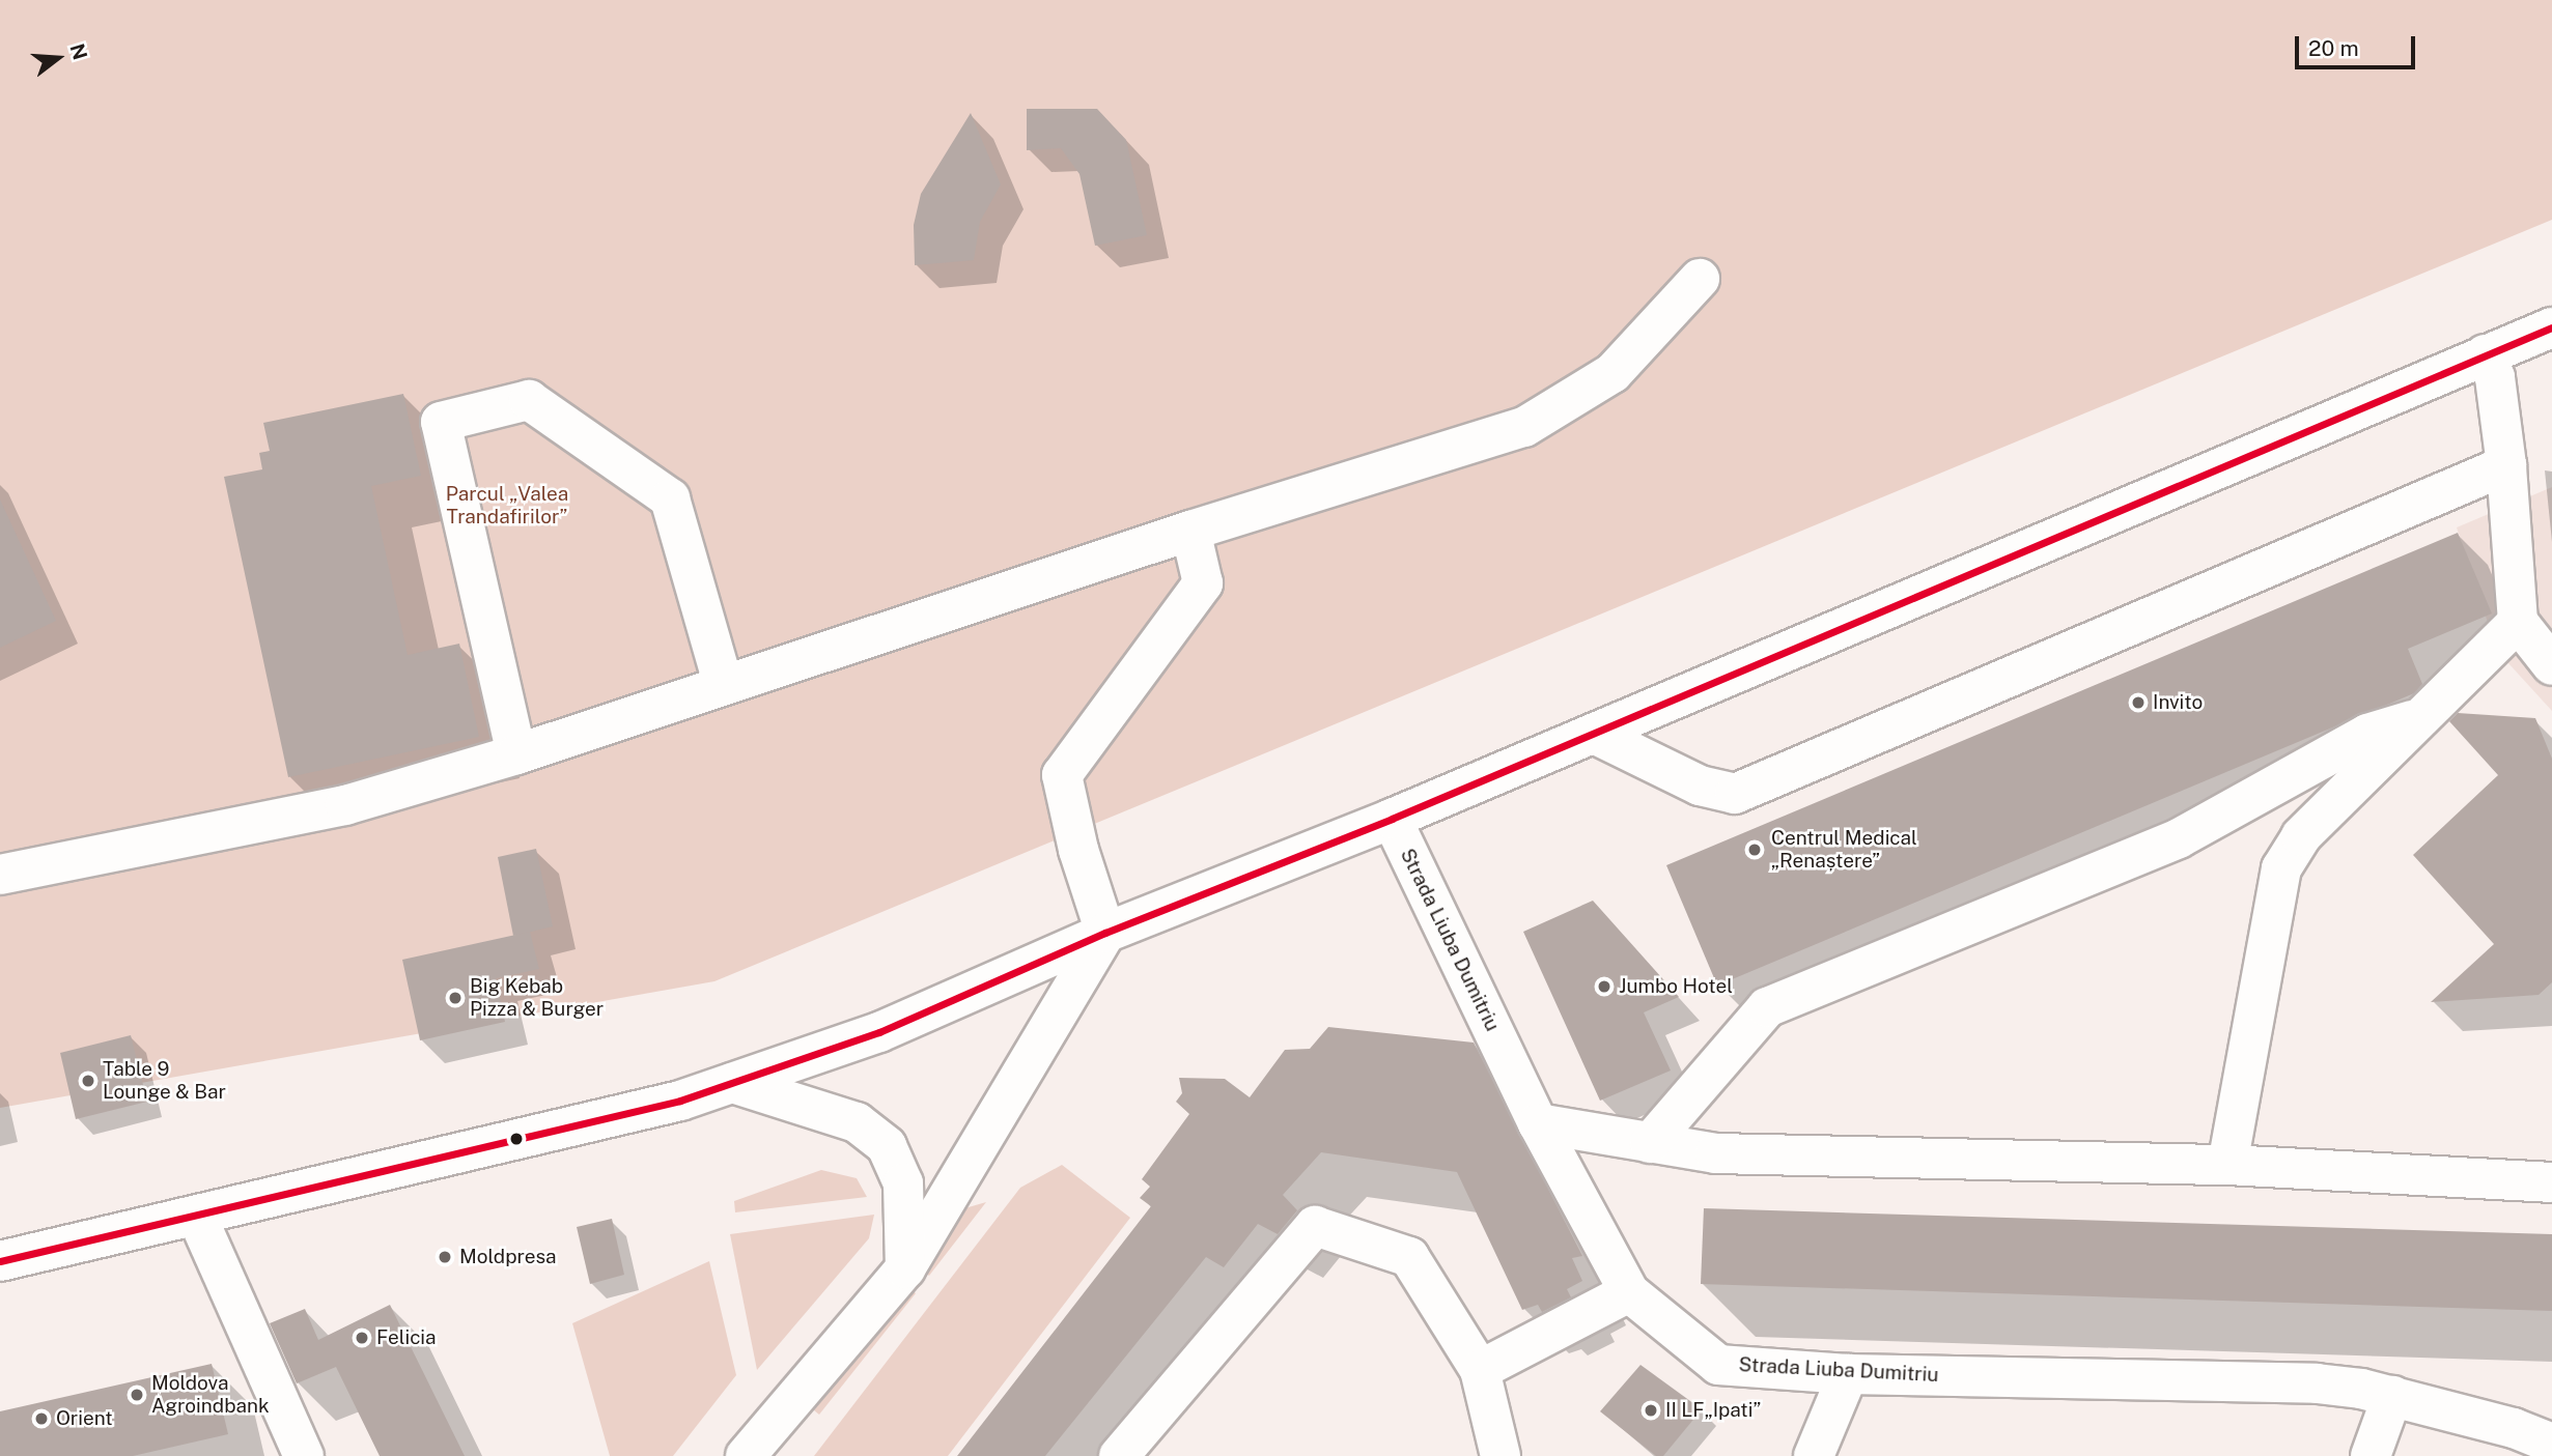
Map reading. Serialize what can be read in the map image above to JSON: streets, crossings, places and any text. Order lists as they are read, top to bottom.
{
  "streets": {
    "main road": ["Strada Liuba Dumitriu"]
  },
  "parks": ["Parcul „Valea Trandafirilor”"],
  "places": [
    "Invito",
    "Centrul Medical „Renaștere”",
    "Jumbo Hotel",
    "Big Kebab Pizza & Burger",
    "Table 9 Lounge & Bar",
    "Moldpresa",
    "Felicia",
    "Moldova Agroindbank",
    "II LF„Ipati”",
    "Orient"
  ],
  "scale_bar": "20 m",
  "north": "right"
}
